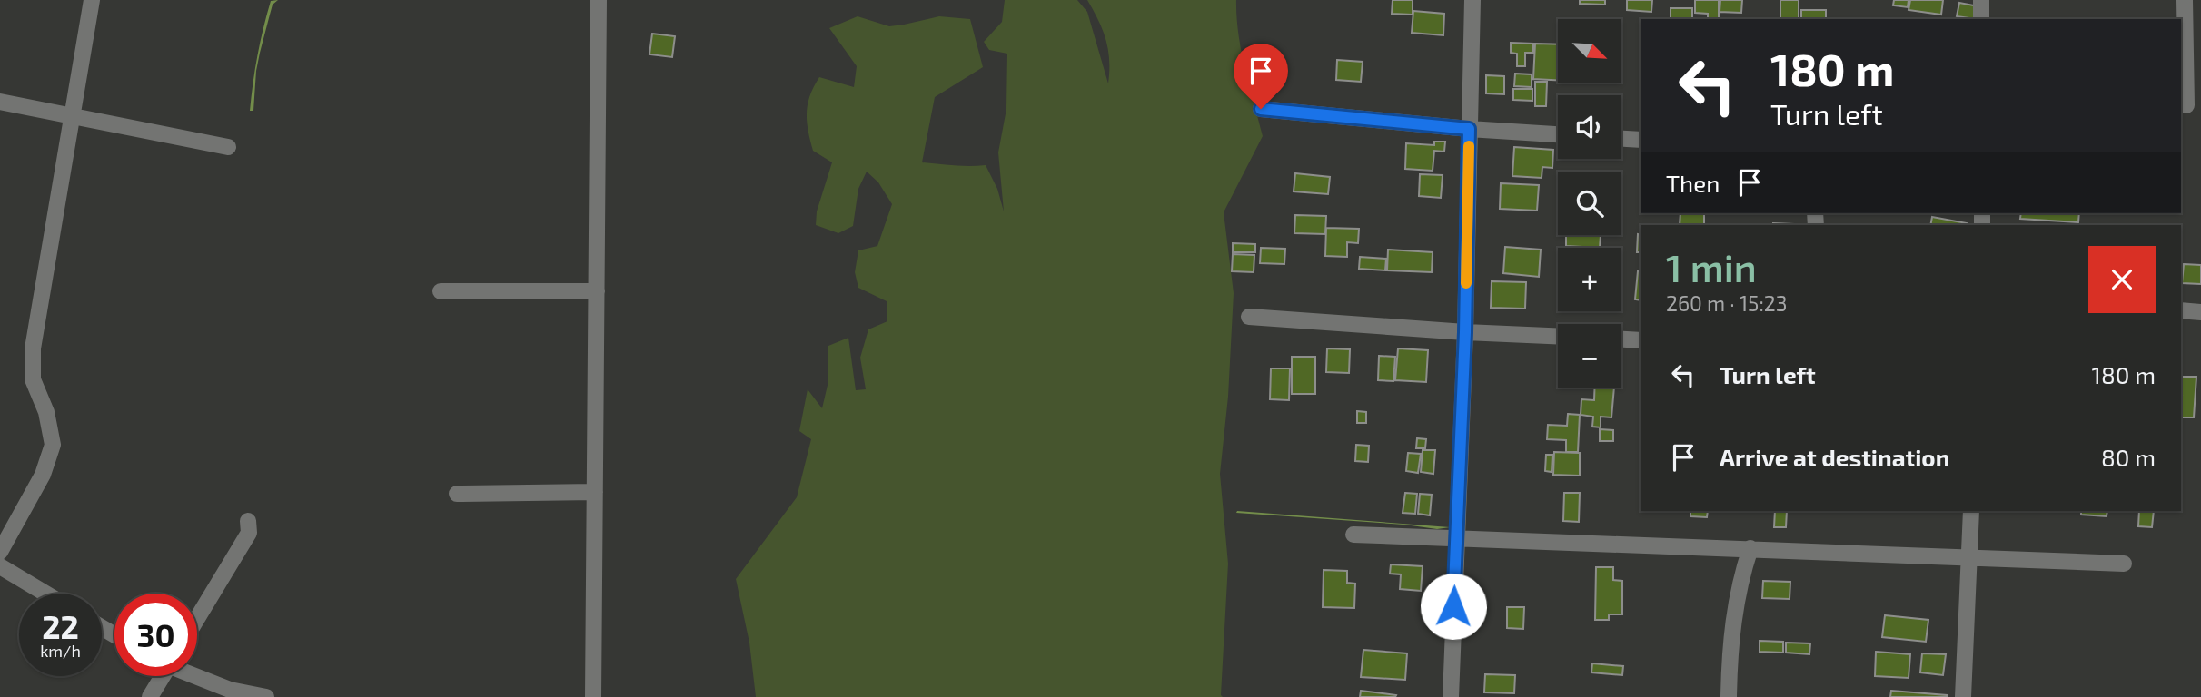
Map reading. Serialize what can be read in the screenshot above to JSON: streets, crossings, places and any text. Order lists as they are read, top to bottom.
{
  "north": "bottom right",
  "page": {
    "map_buttons": ["+", "−"],
    "turn": ["180 m", "Turn left"],
    "then": "Then",
    "heading": ["1 min", "260 m · 15:23"],
    "list": [
      {
        "name": "Turn left",
        "value": "180 m"
      },
      {
        "name": "Arrive at destination",
        "value": "80 m"
      }
    ],
    "speed": "22 km/h",
    "limit": "30"
  }
}
